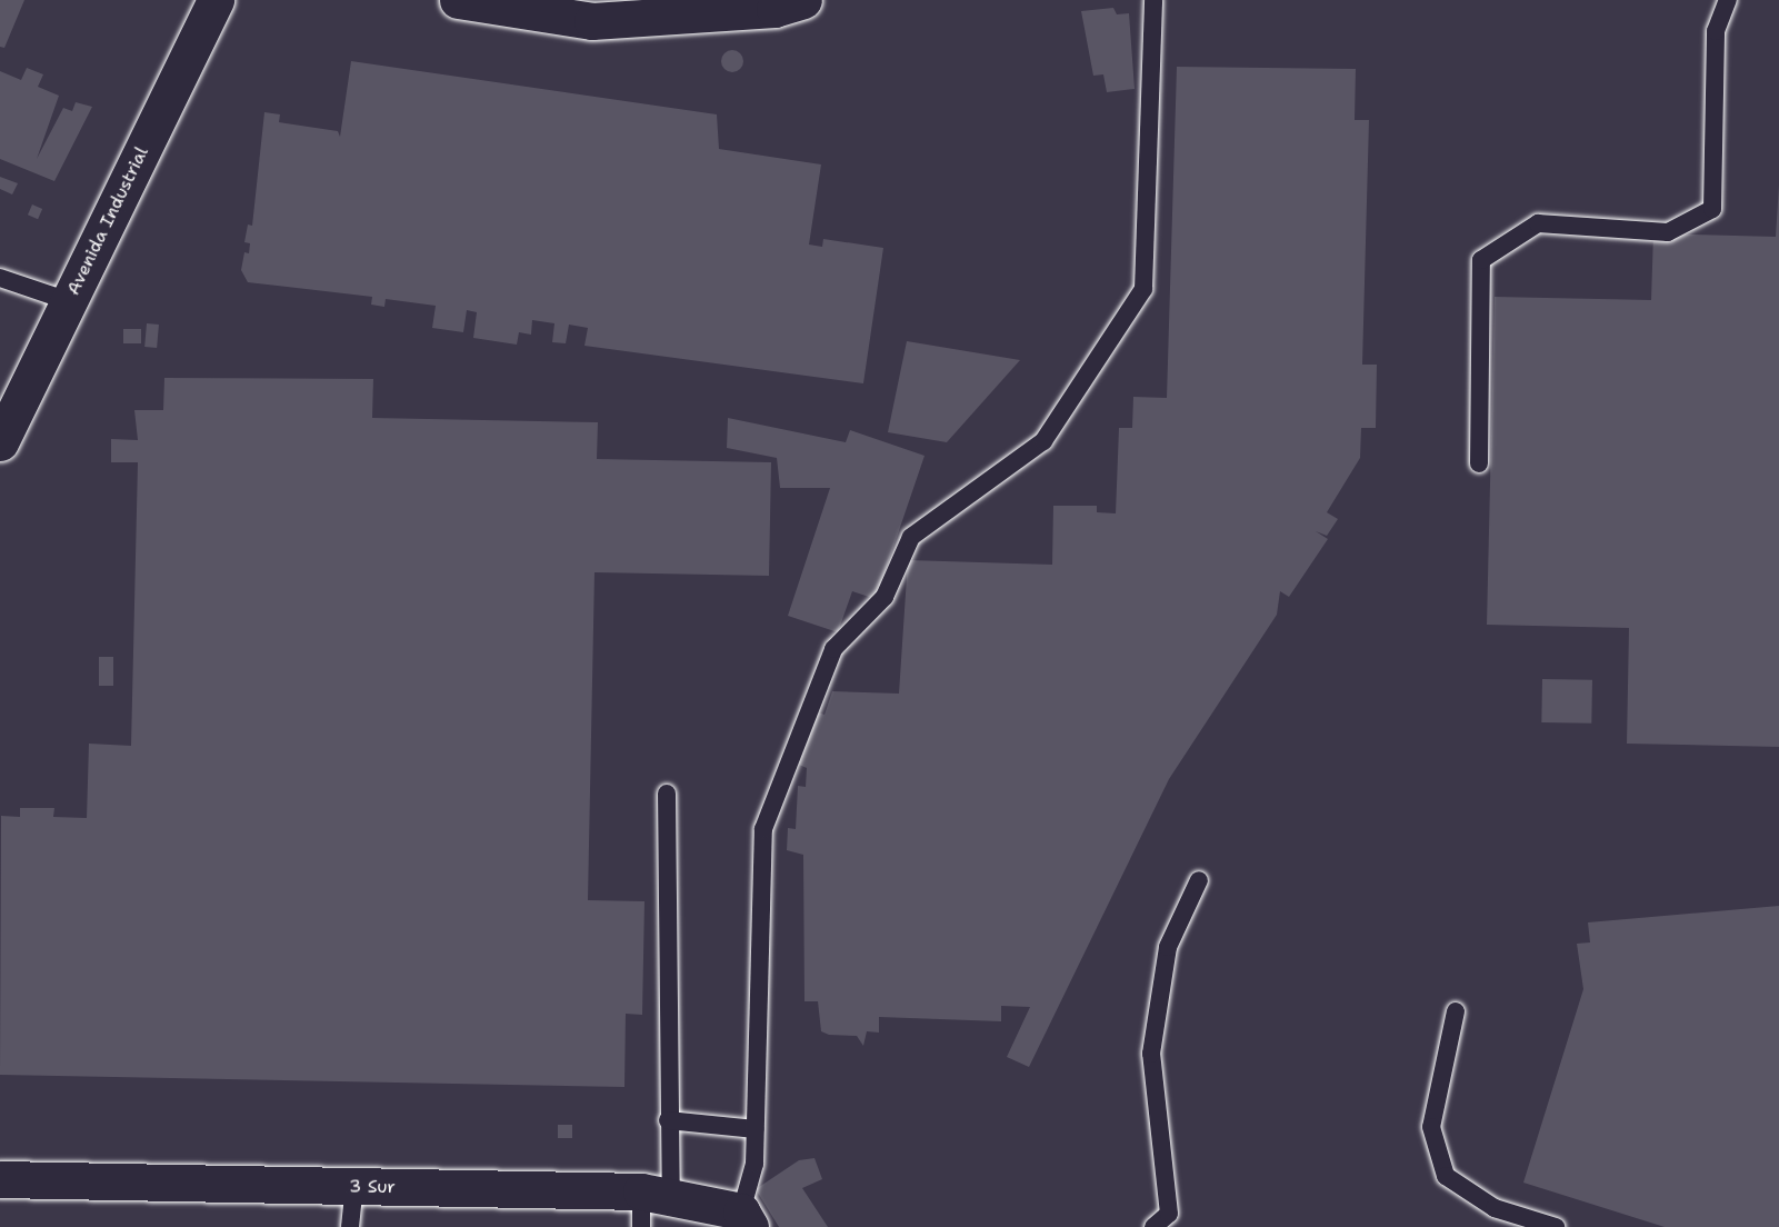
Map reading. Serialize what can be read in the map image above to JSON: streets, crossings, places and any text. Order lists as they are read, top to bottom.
{
  "streets": {
    "street": ["Avenida Industrial", "3 Sur"]
  }
}
